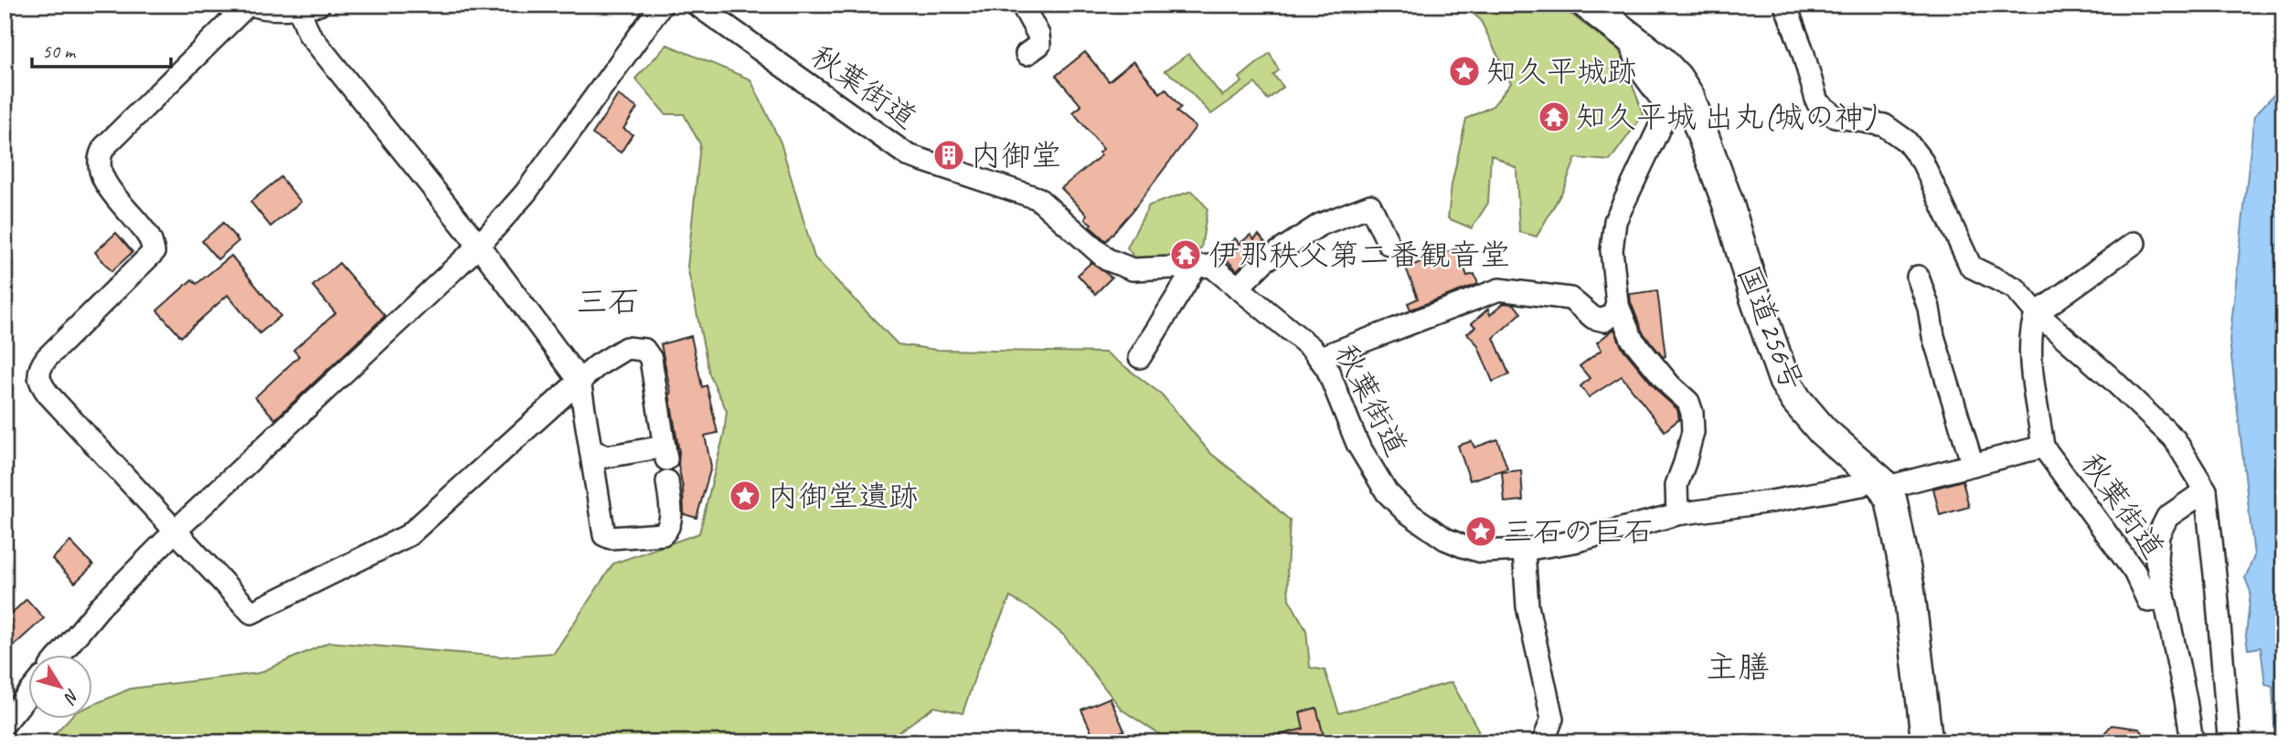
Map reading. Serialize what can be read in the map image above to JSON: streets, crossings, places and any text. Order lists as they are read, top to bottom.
{
  "streets": {
    "highway": ["国道256号"],
    "street": ["秋葉街道"]
  },
  "crossings": [
    ["秋葉街道", "国道256号"]
  ],
  "districts": ["三石", "主膳"],
  "places": {
    "place": ["知久平城跡", "内御堂遺跡", "三石の巨石"],
    "temple": ["知久平城 出丸(城の神)", "伊那秩父第二番観音堂"],
    "building": ["内御堂"]
  },
  "scale_bar": "50 m",
  "north": "bottom right"
}
